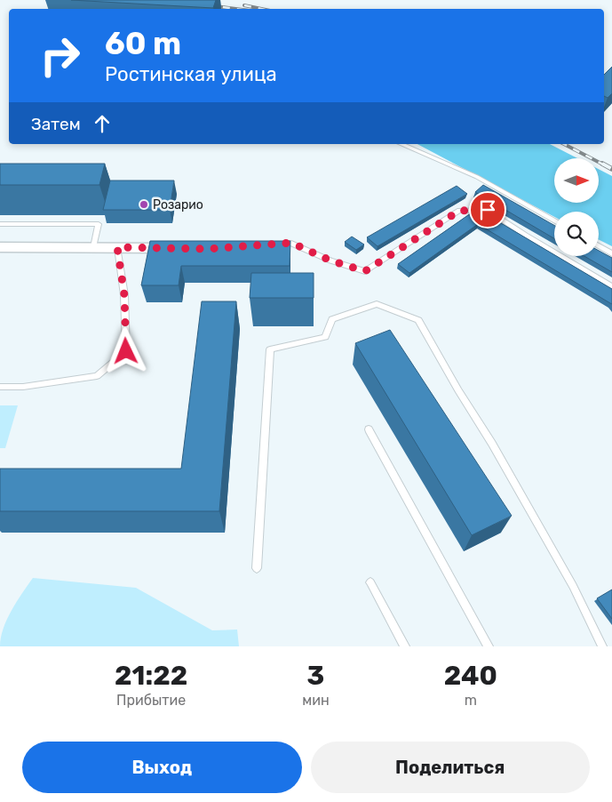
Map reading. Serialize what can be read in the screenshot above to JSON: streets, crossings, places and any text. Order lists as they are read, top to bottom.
{
  "places": ["Розарио"],
  "north": "right",
  "page": {
    "turn": ["60 m", "Ростинская улица"],
    "then": "Затем",
    "eta": [
      "21:22",
      "Прибытие",
      "3",
      "мин",
      "240",
      "m"
    ],
    "buttons": ["Выход", "Поделиться"]
  }
}
